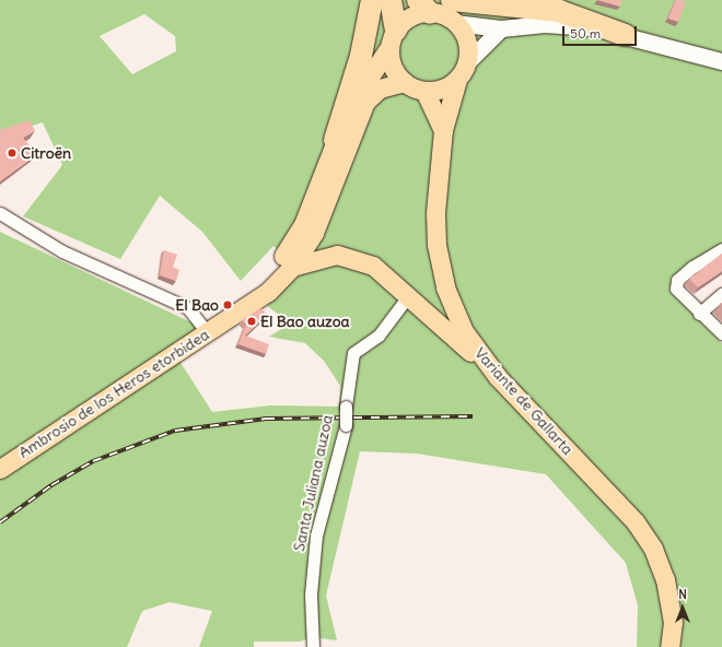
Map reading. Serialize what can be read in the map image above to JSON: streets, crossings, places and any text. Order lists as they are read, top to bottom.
{
  "streets": {
    "main road": ["Ambrosio de los Heros etorbidea", "Variante de Gallarta"],
    "street": ["Santa Juliana auzoa"]
  },
  "places": ["Citroën", "El Bao", "El Bao auzoa"],
  "scale_bar": "50 m",
  "north": "top"
}
